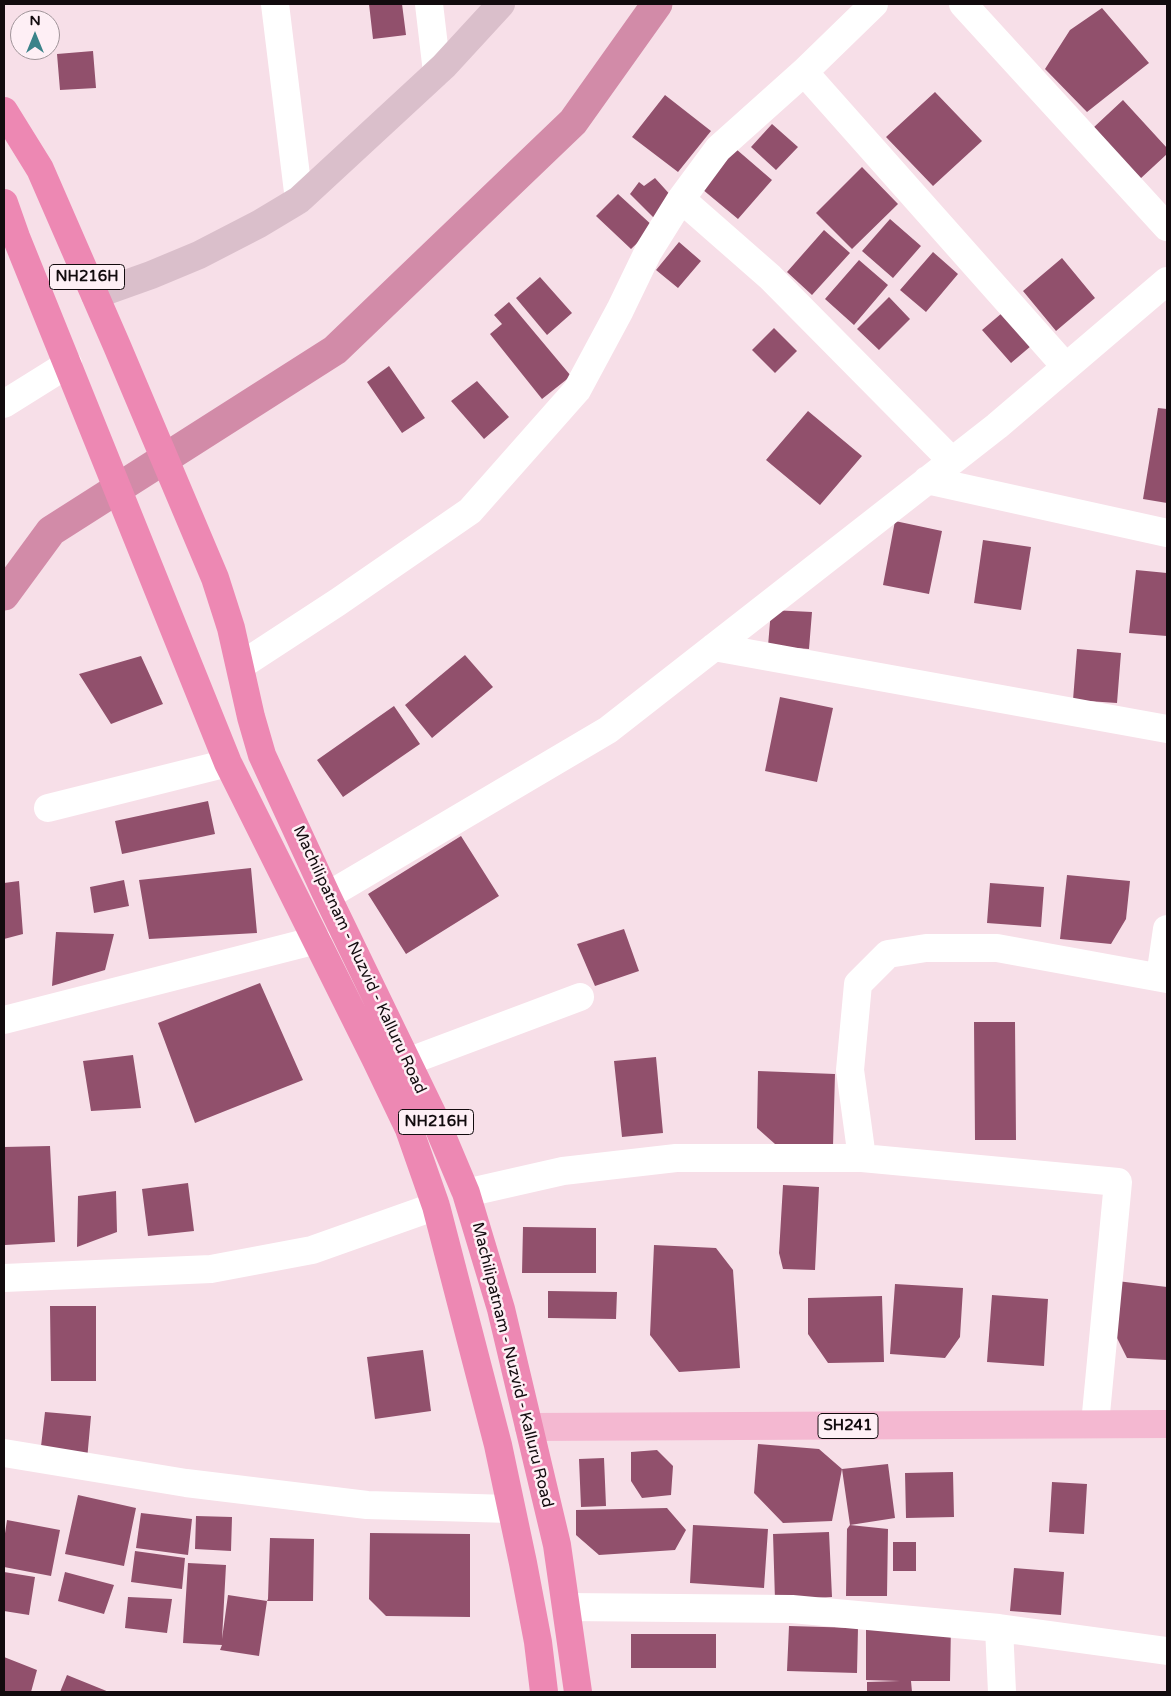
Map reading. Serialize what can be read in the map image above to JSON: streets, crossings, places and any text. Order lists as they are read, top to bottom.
{
  "streets": {
    "highway": ["NH216H", "Machilipatnam - Nuzvid - Kalluru Road"],
    "main road": ["SH241"]
  },
  "crossings": [
    ["NH216H", "Machilipatnam - Nuzvid - Kalluru Road"],
    ["Machilipatnam - Nuzvid - Kalluru Road", "SH241"]
  ],
  "north": "top"
}
